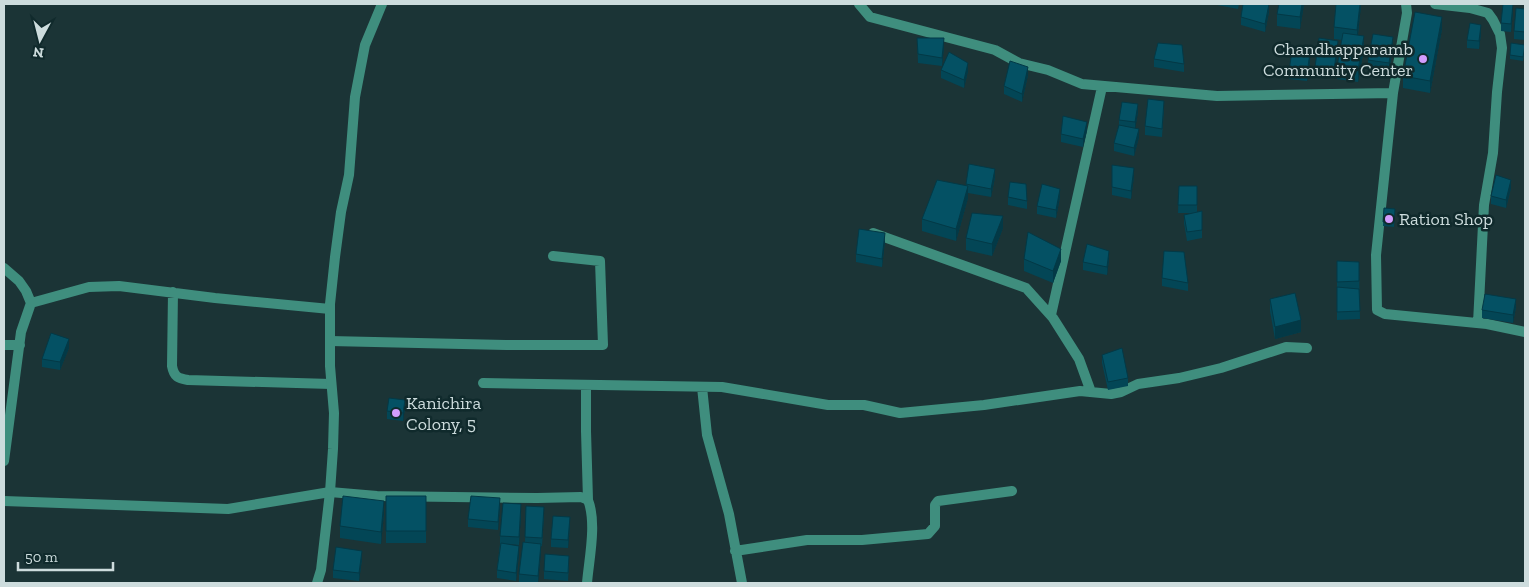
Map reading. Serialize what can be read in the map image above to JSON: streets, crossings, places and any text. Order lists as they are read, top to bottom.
{
  "places": ["Chandhapparamb Community Center", "Ration Shop", "Kanichira Colony, 5"],
  "scale_bar": "50 m",
  "north": "bottom"
}
